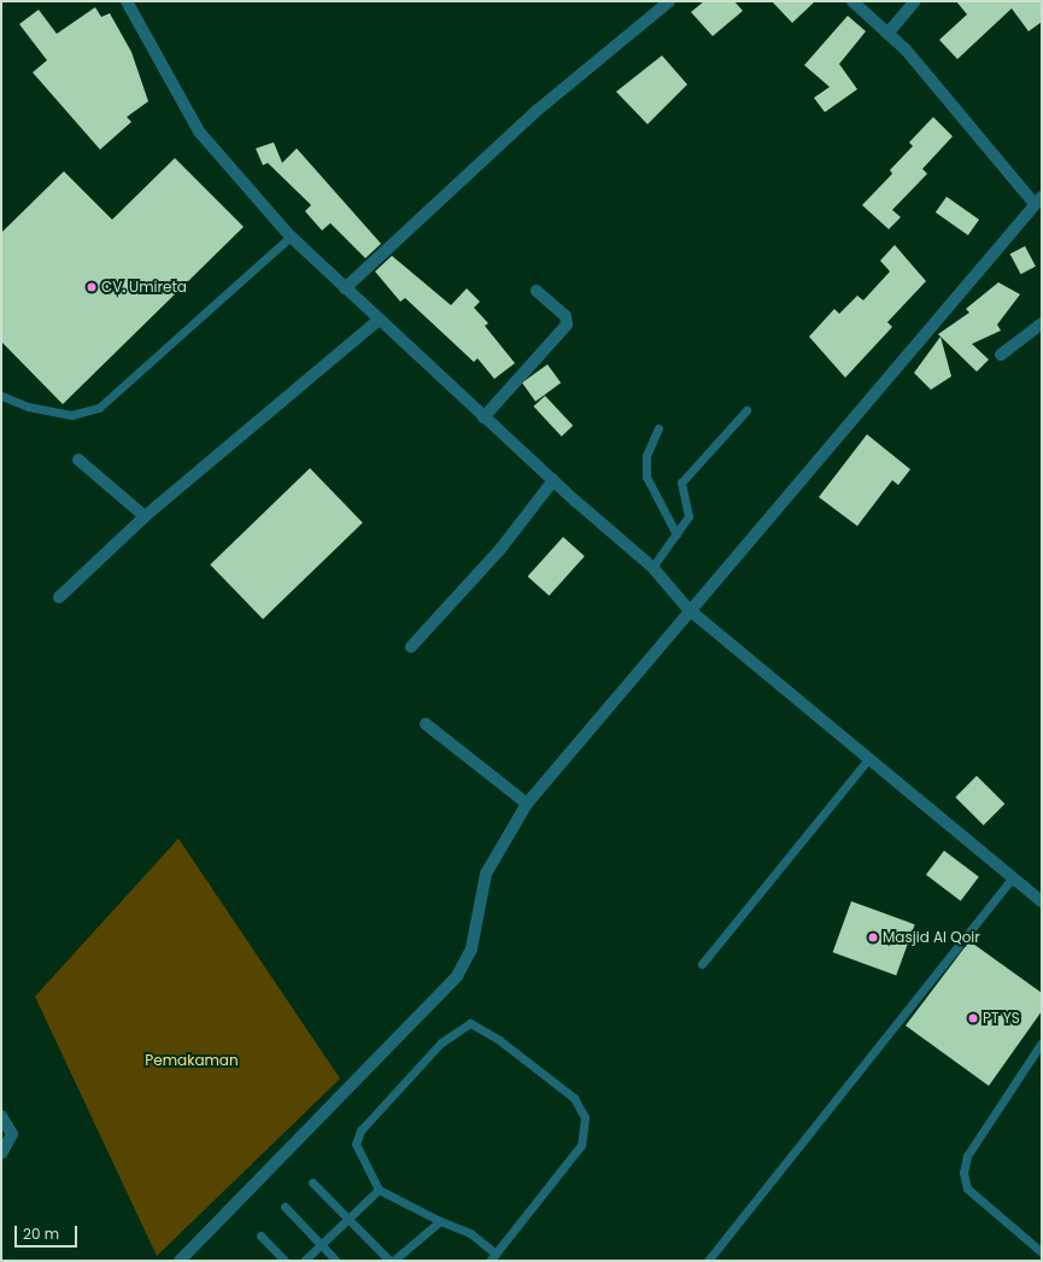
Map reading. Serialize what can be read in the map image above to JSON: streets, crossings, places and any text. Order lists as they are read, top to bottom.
{
  "parks": ["Pemakaman"],
  "places": ["CV. Umireta", "Masjid Al Qoir", "PT YS"],
  "scale_bar": "20 m"
}
